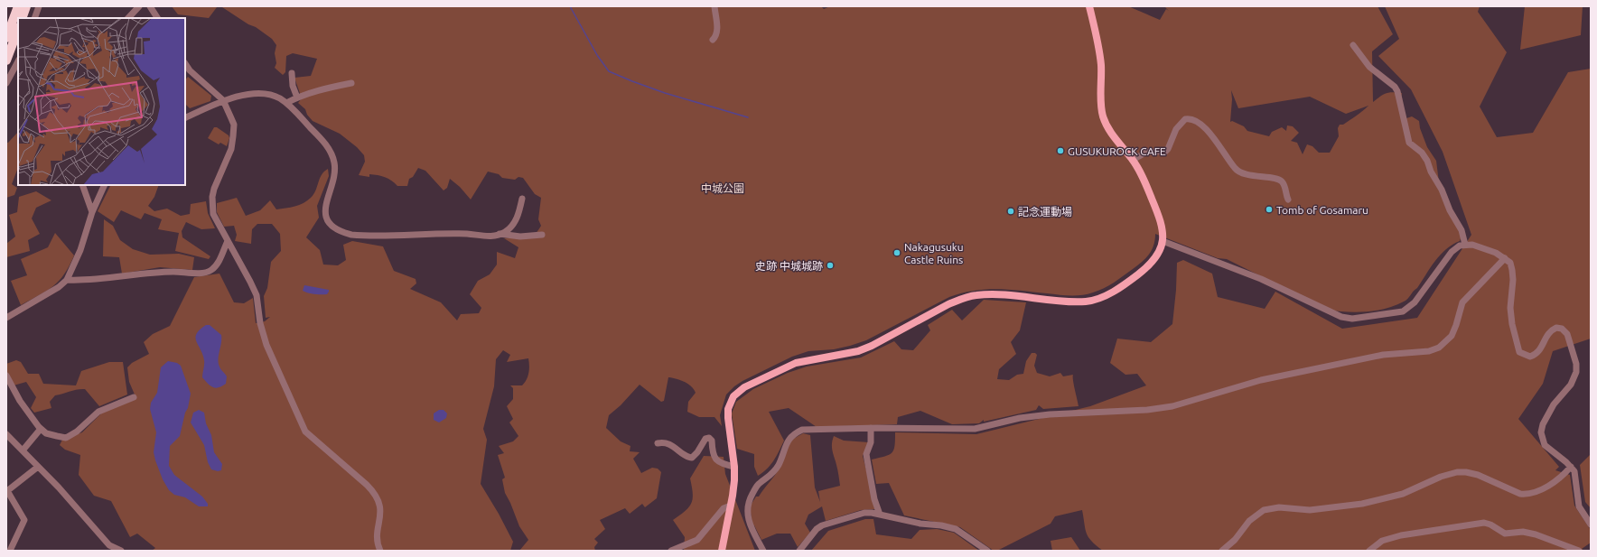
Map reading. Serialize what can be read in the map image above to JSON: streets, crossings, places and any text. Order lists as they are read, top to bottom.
{
  "parks": ["中城公園"],
  "places": [
    "GUSUKUROCK CAFE",
    "Tomb of Gosamaru",
    "記念運動場",
    "Nakagusuku Castle Ruins",
    "史跡 中城城跡"
  ]
}
